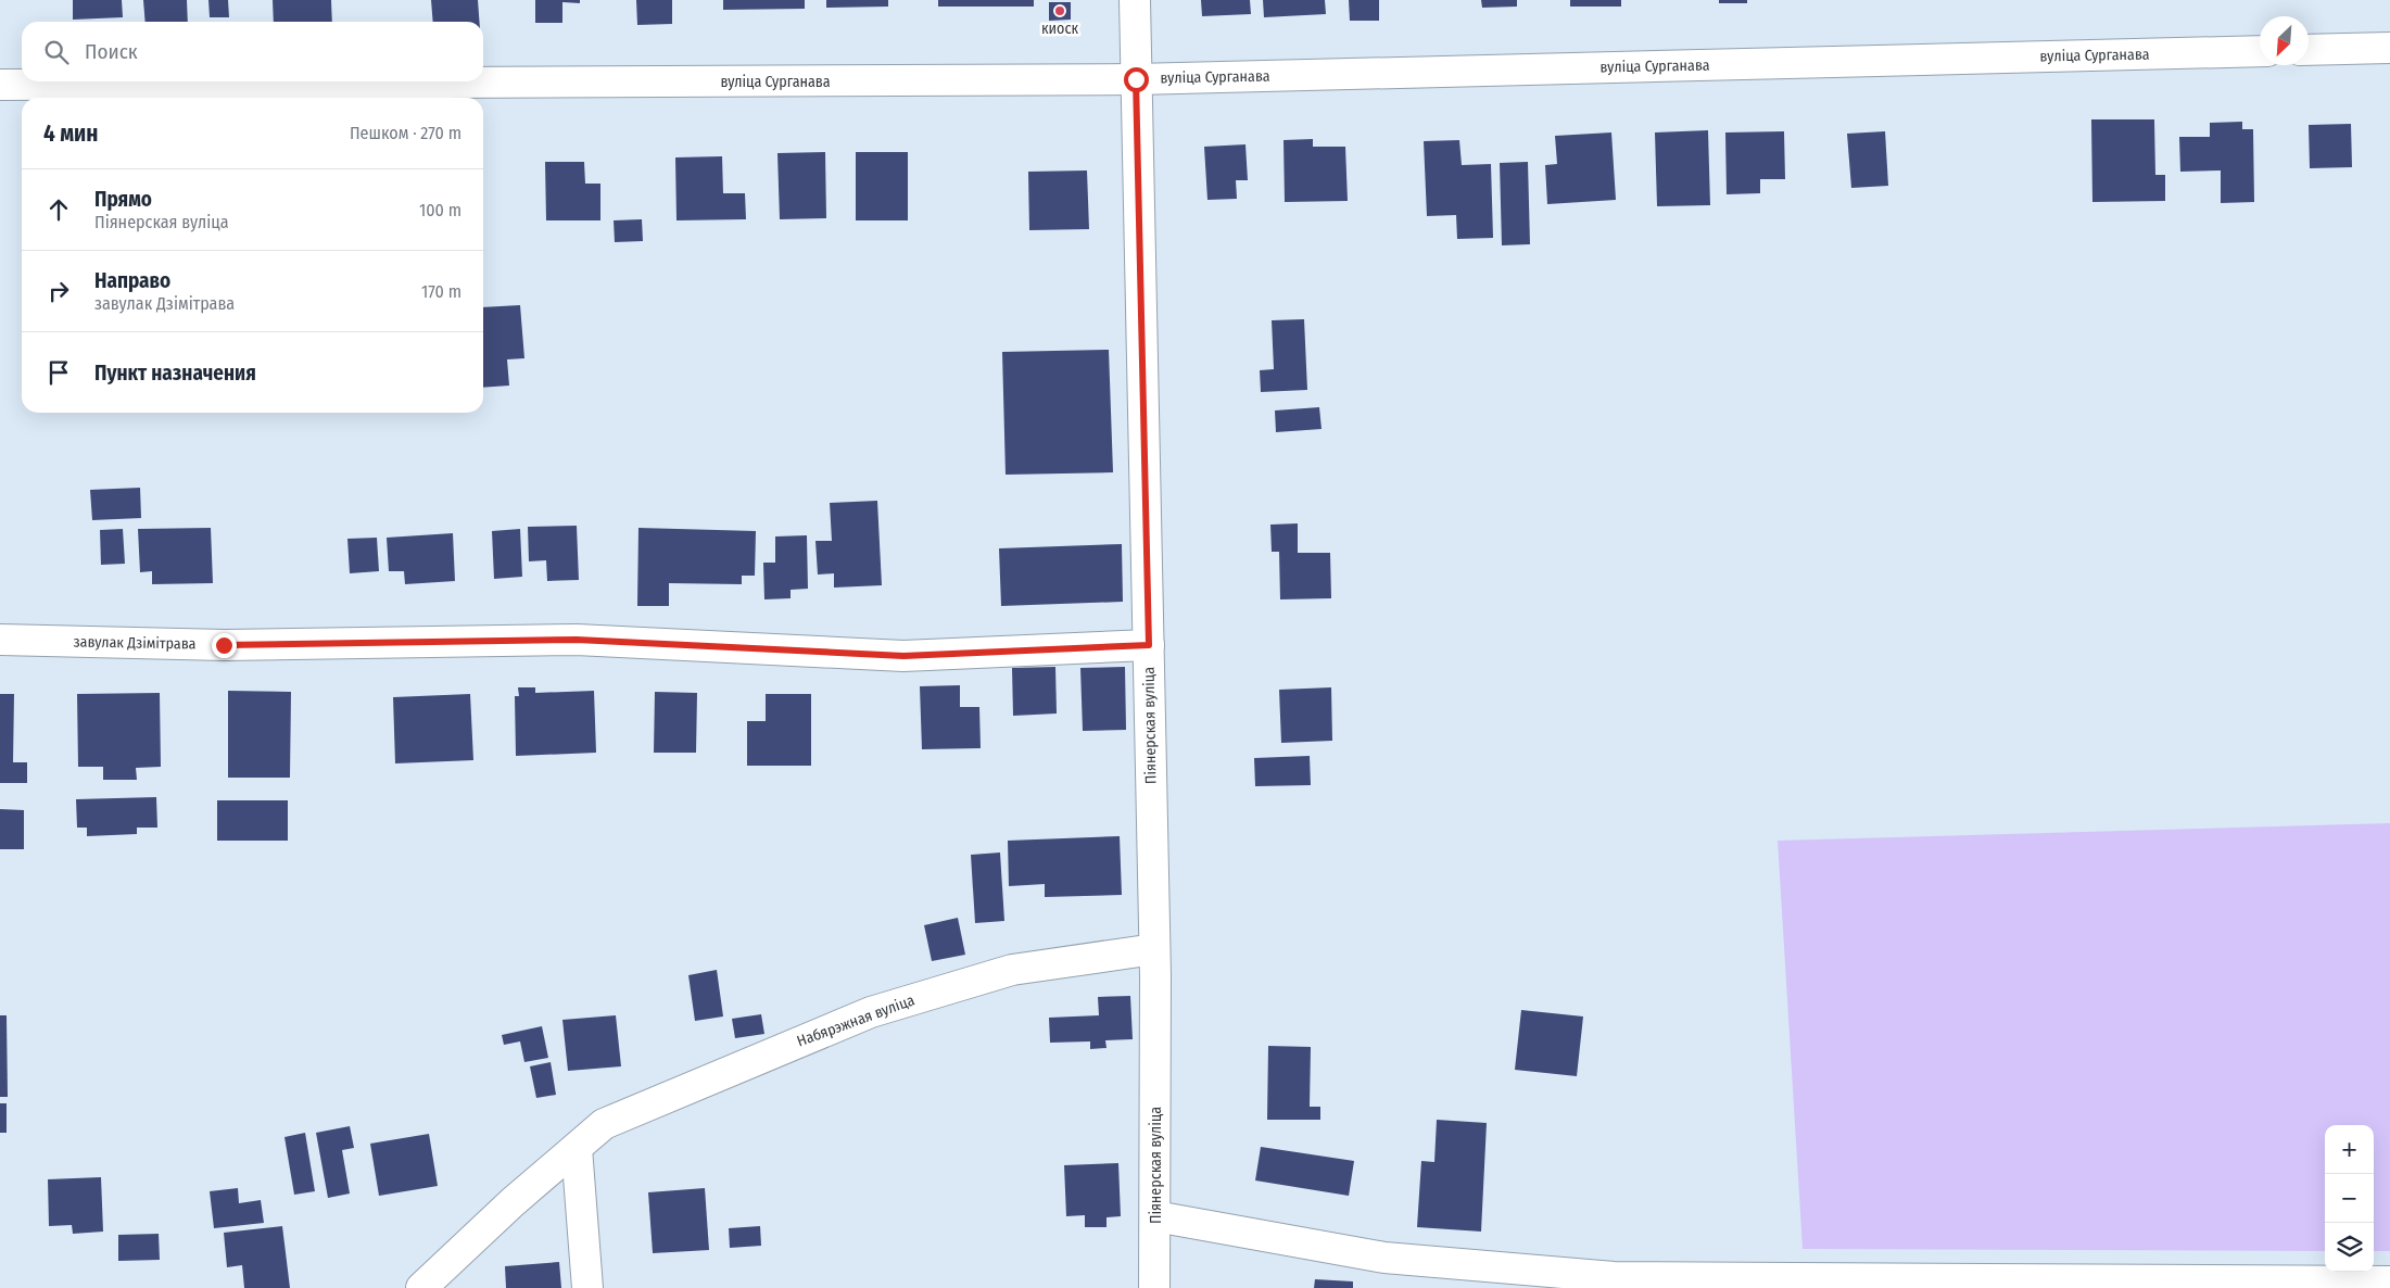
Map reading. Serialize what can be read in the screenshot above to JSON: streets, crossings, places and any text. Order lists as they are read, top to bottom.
{
  "streets": {
    "street": [
      "вуліца Сурганава",
      "завулак Дзімітрава",
      "Піянерская вуліца",
      "Набярэжная вуліца"
    ]
  },
  "crossings": [
    ["вуліца Сурганава", "Піянерская вуліца"],
    ["завулак Дзімітрава", "Піянерская вуліца"],
    ["Піянерская вуліца", "Набярэжная вуліца"]
  ],
  "places": ["киоск"],
  "north": "bottom left",
  "page": {
    "search": "Поиск",
    "heading": ["4 мин", "Пешком · 270 m"],
    "list": [
      ["Прямо", "Піянерская вуліца", "100 m"],
      ["Направо", "завулак Дзімітрава", "170 m"],
      "Пункт назначения"
    ],
    "map_buttons": ["+", "−"]
  }
}
